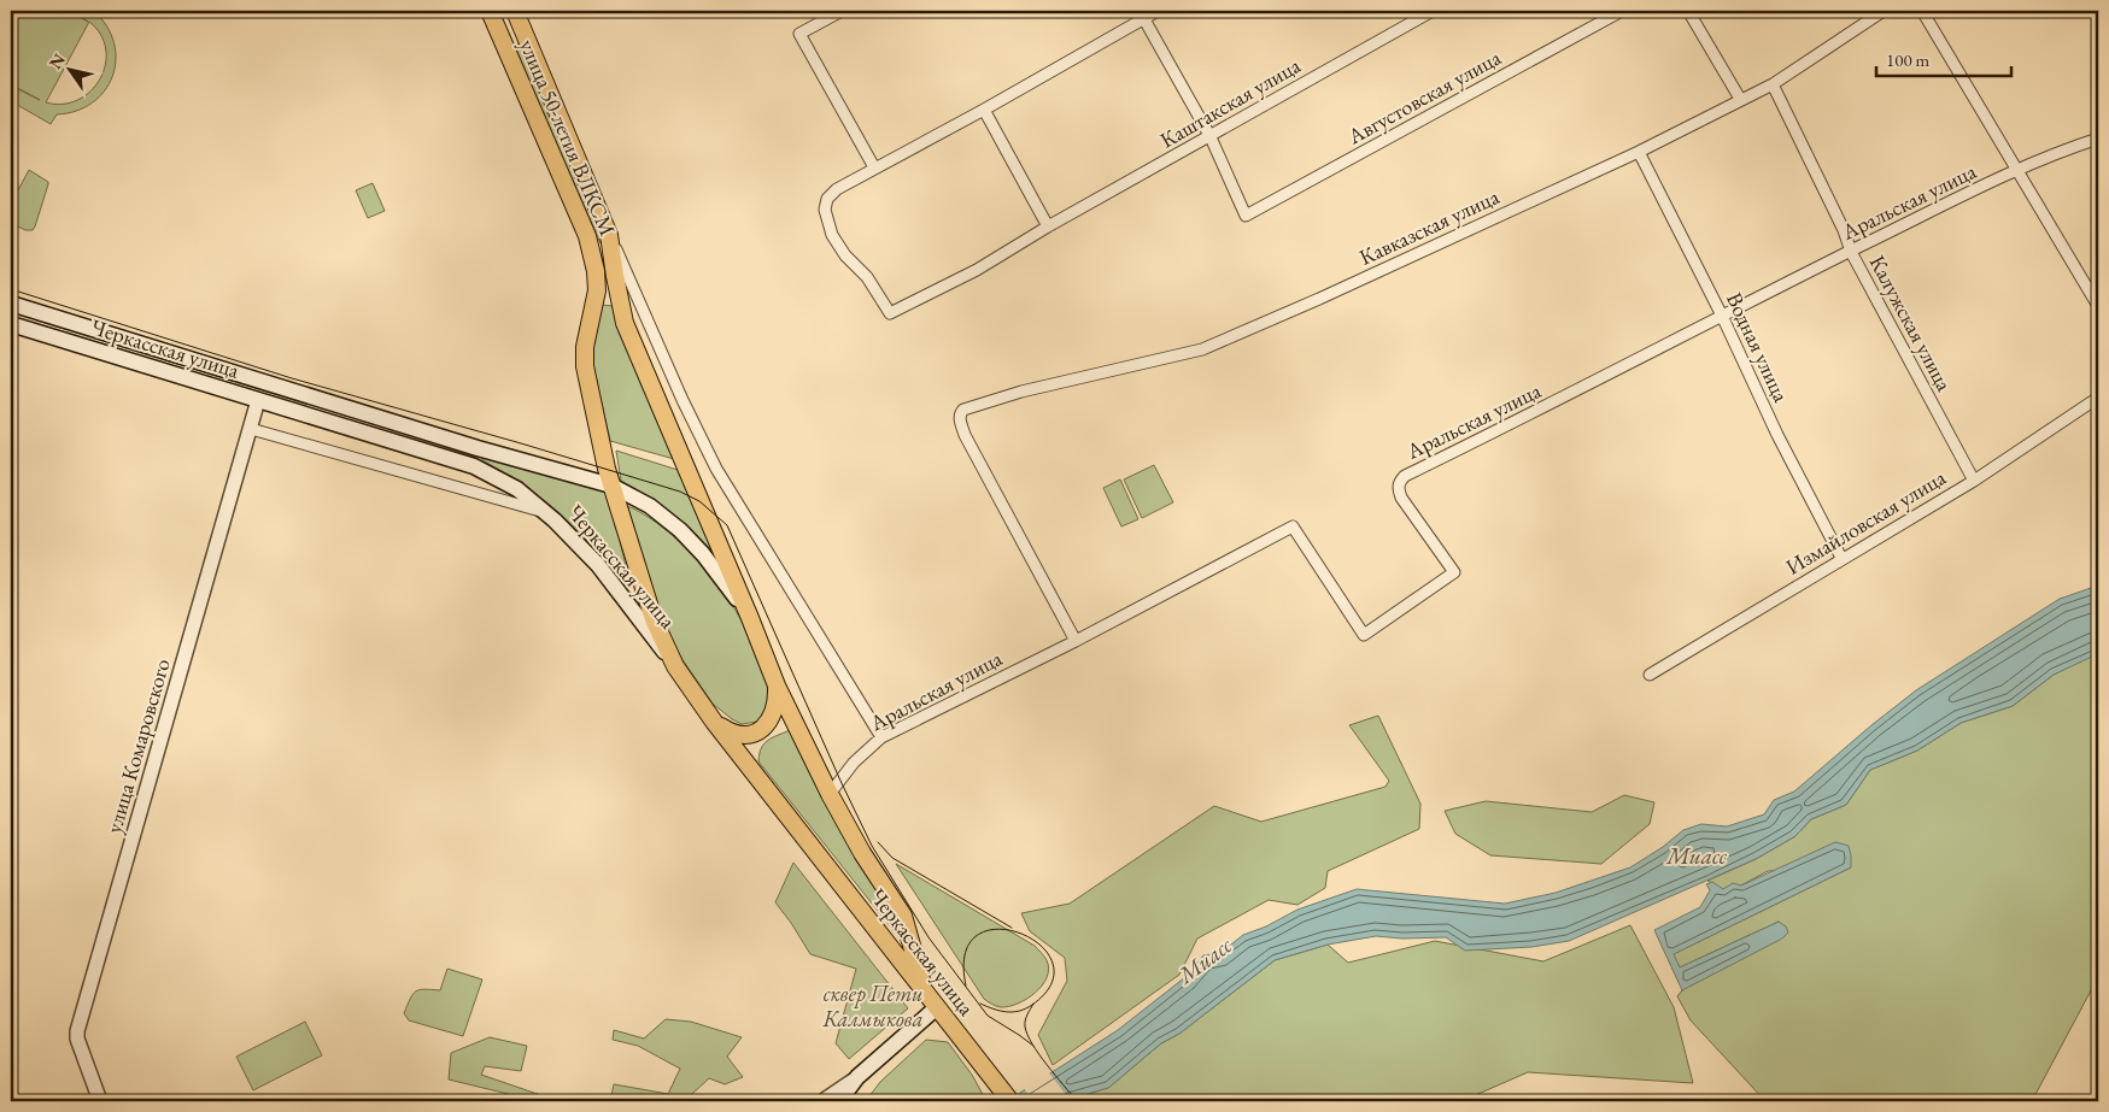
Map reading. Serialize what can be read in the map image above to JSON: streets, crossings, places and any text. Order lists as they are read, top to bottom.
{
  "streets": {
    "main road": ["улица 50-летия ВЛКСМ", "Черкасская улица"],
    "street": [
      "Августовская улица",
      "Каштакская улица",
      "Аральская улица",
      "Кавказская улица",
      "Калужская улица",
      "Водная улица",
      "Измайловская улица",
      "улица Комаровского"
    ]
  },
  "crossings": [
    ["Августовская улица", "Каштакская улица"],
    ["улица 50-летия ВЛКСМ", "Черкасская улица"],
    ["Аральская улица", "Кавказская улица"],
    ["Аральская улица", "Калужская улица"],
    ["Аральская улица", "Водная улица"],
    ["Аральская улица", "Черкасская улица"],
    ["Кавказская улица", "Калужская улица"],
    ["Кавказская улица", "Водная улица"],
    ["Калужская улица", "Измайловская улица"],
    ["Водная улица", "Измайловская улица"],
    ["Черкасская улица", "улица Комаровского"]
  ],
  "water": ["Миасс"],
  "parks": ["сквер Пети Калмыкова"],
  "scale_bar": "100 m",
  "north": "top left"
}
